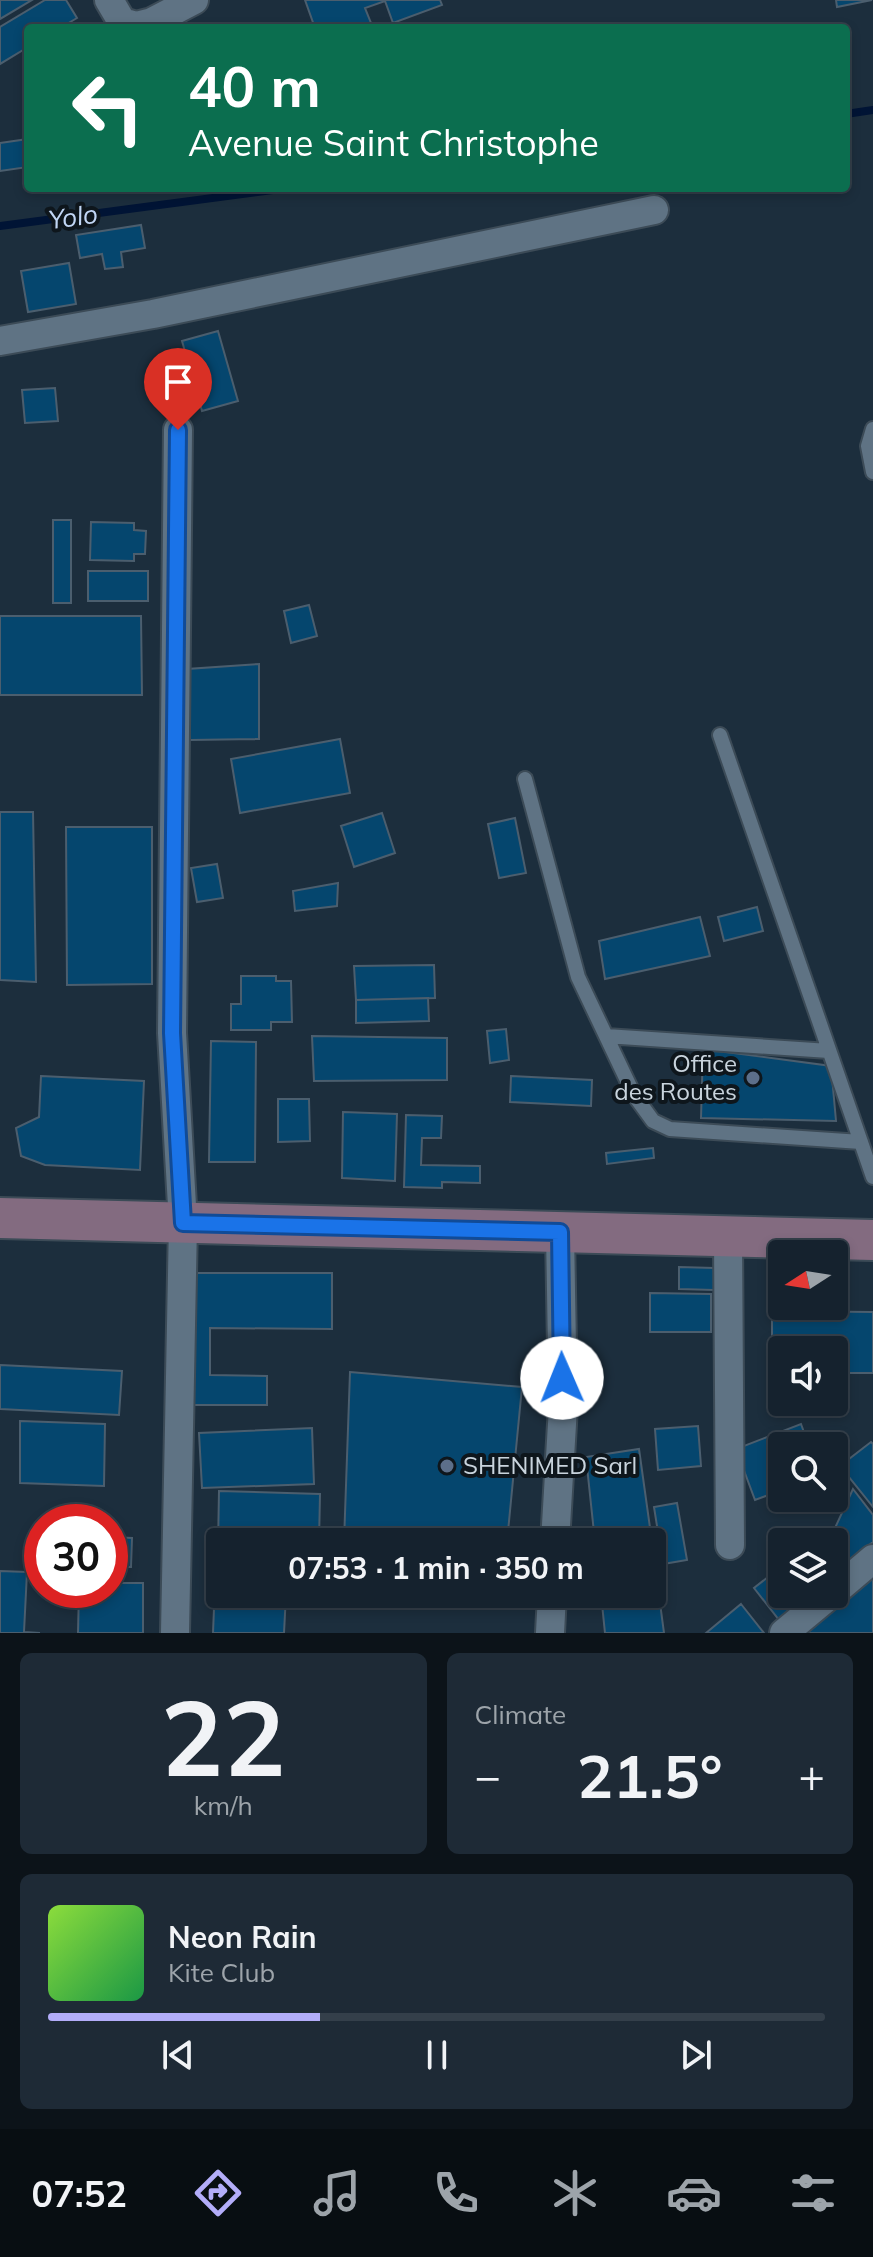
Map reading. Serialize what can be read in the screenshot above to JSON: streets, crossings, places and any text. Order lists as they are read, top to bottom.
{
  "water": ["Yolo"],
  "places": ["Office des Routes", "SHENIMED Sarl"],
  "north": "left",
  "page": {
    "turn": ["40 m", "Avenue Saint Christophe"],
    "limit": "30",
    "trip": "07:53 · 1 min · 350 m",
    "tile": [
      ["22", "km/h"],
      "Climate"
    ],
    "heat": ["−", "21.5°", "+"],
    "song": ["Neon Rain", "Kite Club"],
    "tabs": "07:52"
  }
}
